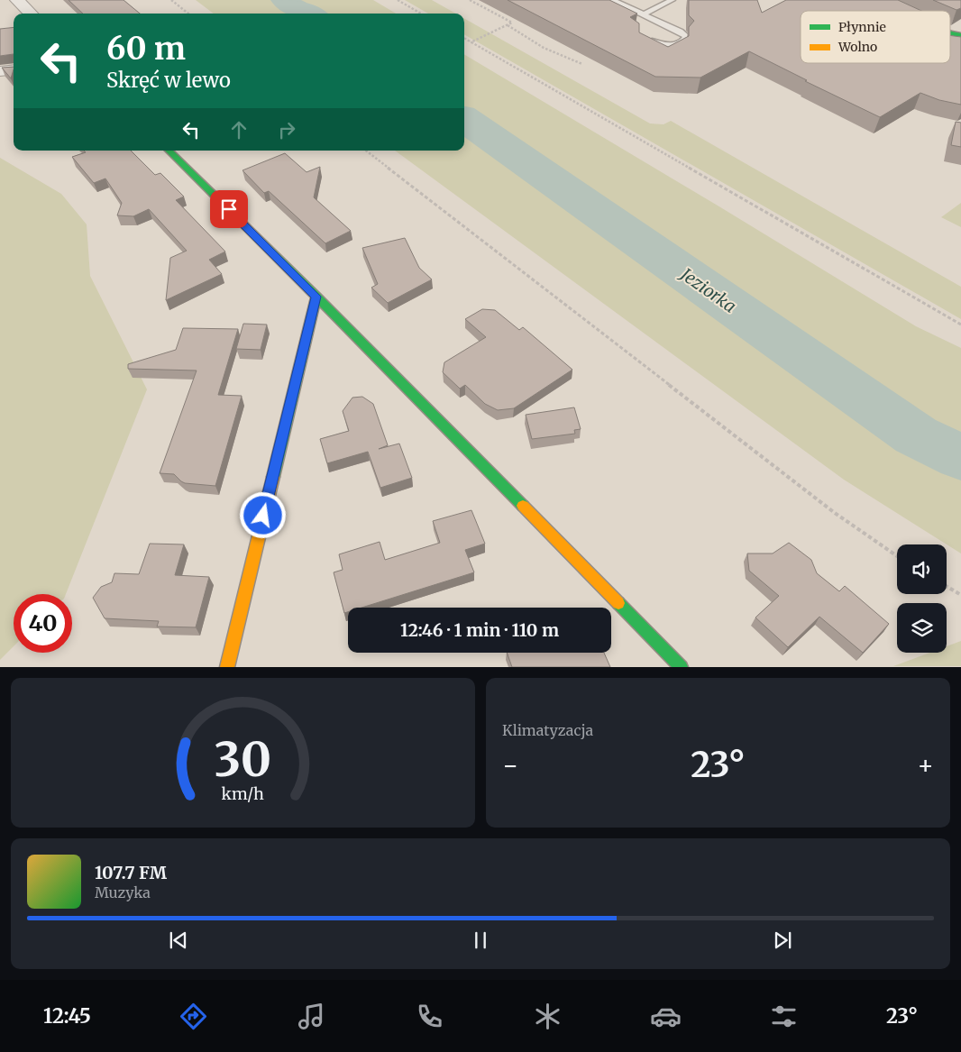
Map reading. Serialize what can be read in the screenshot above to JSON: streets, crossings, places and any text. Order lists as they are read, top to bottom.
{
  "water": ["Jeziorka"],
  "legend": ["Płynnie", "Wolno"],
  "page": {
    "turn": ["60 m", "Skręć w lewo"],
    "limit": "40",
    "trip": "12:46 · 1 min · 110 m",
    "tile": "Klimatyzacja",
    "heat": ["−", "23°", "+"],
    "song": ["107.7 FM", "Muzyka"],
    "tabs": ["12:45", "23°"],
    "gauge": ["30", "km/h"]
  }
}
